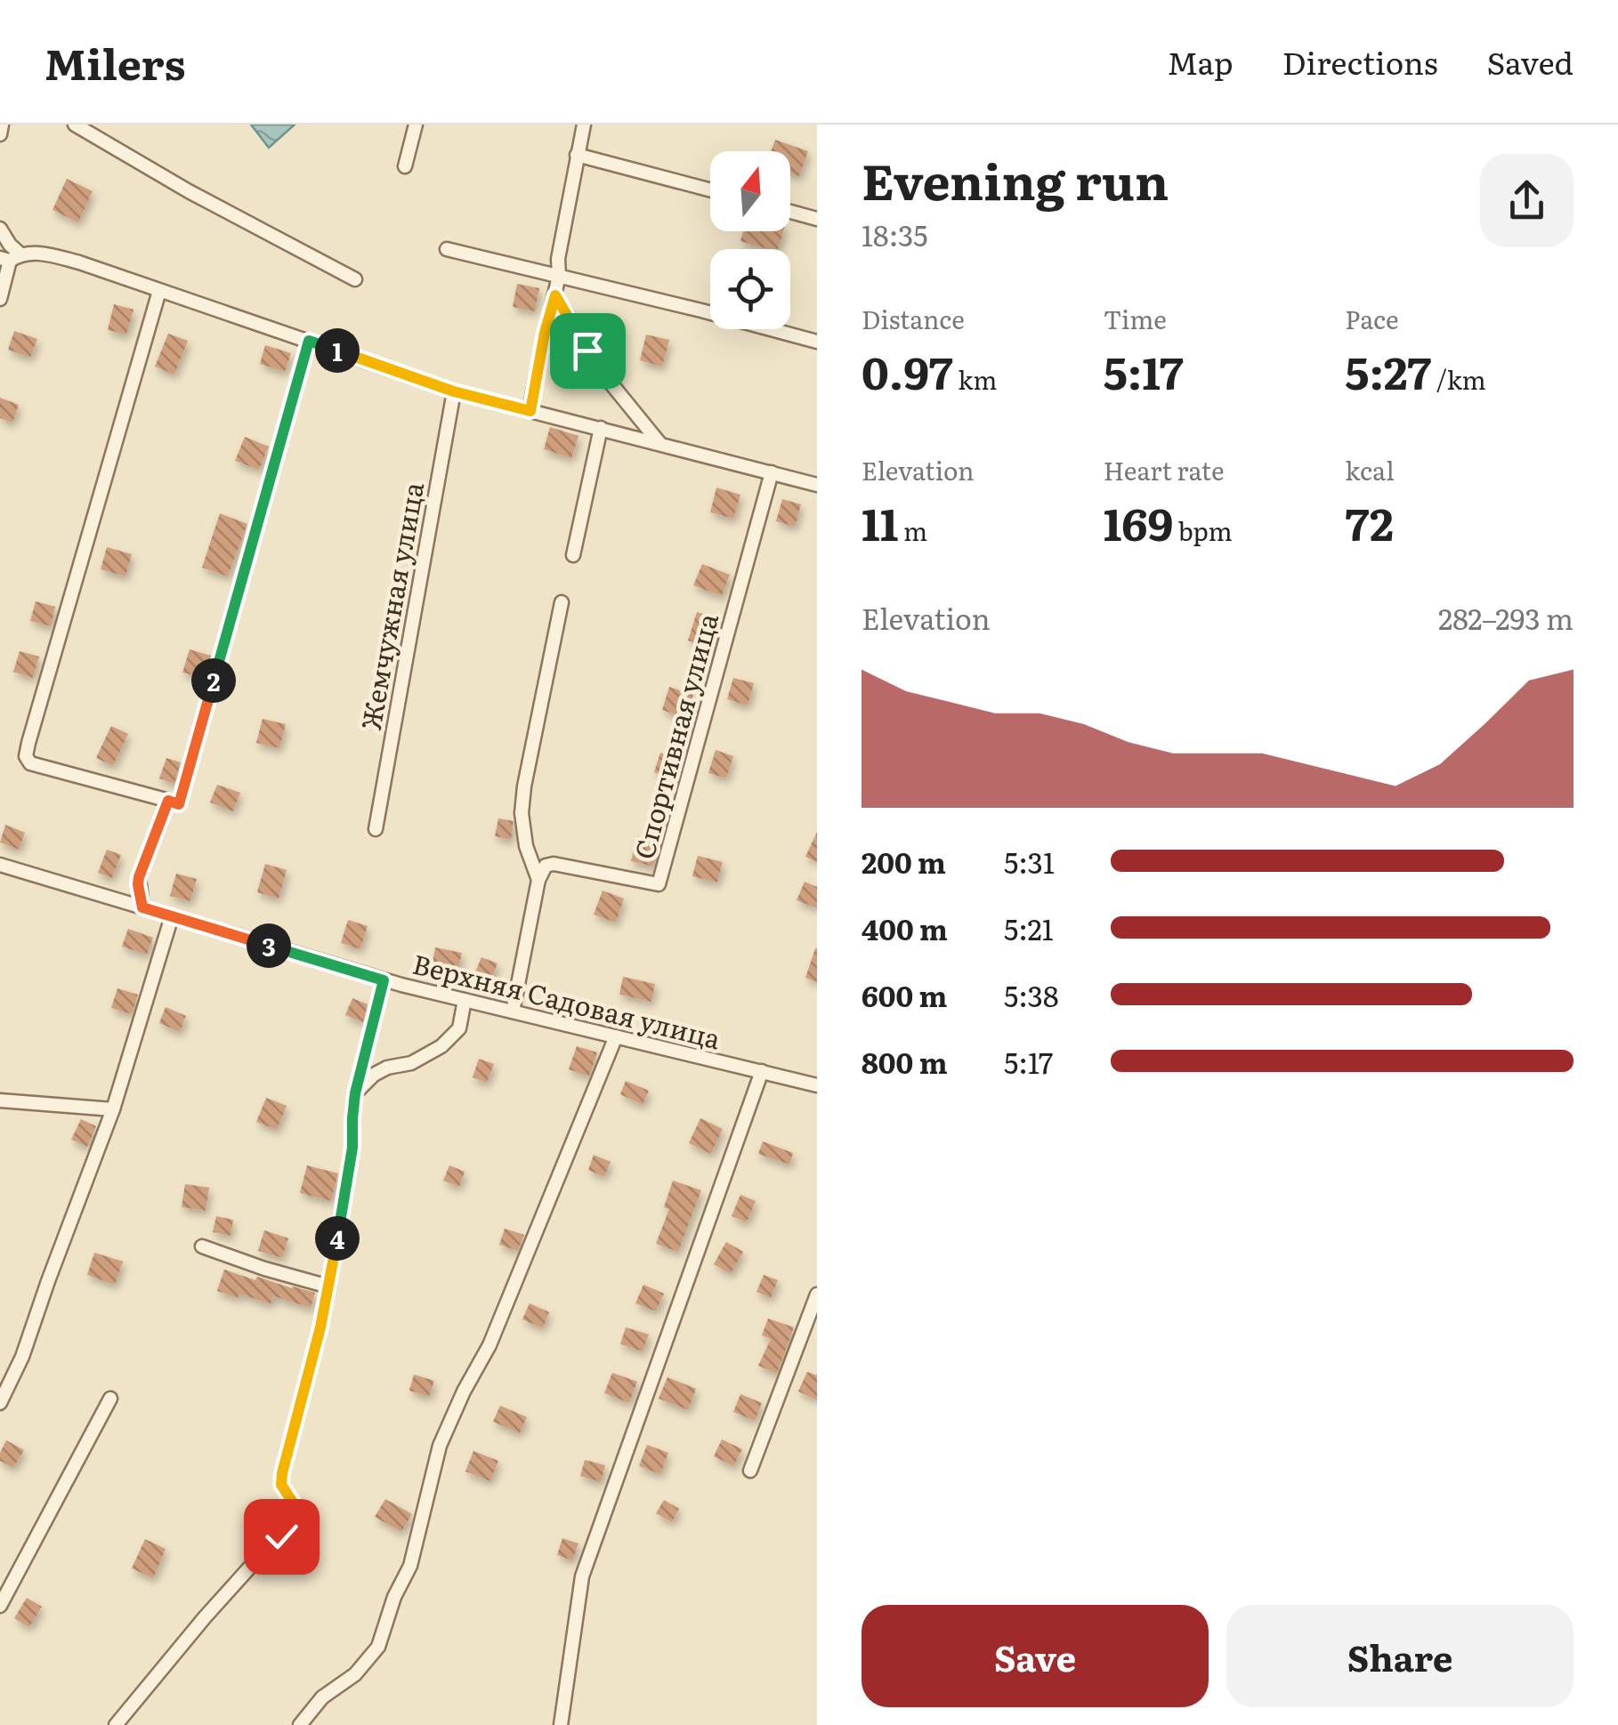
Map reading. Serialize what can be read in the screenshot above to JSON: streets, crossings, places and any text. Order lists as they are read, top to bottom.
{
  "streets": {
    "street": ["Жемчужная улица", "Спортивная улица", "Верхняя Садовая улица"]
  },
  "north": "top",
  "page": {
    "header": "Milers",
    "nav": ["Map", "Directions", "Saved"],
    "heading": ["Evening run", "18:35"],
    "stats": [
      ["Distance", "0.97 km"],
      ["Time", "5:17"],
      ["Pace", "5:27 /km"],
      ["Elevation", "11 m"],
      ["Heart rate", "169 bpm"],
      ["kcal", "72"]
    ],
    "pins": [
      "1",
      "2",
      "3",
      "4"
    ],
    "chart": ["Elevation", "282–293 m"],
    "list": [
      {
        "name": "200 m",
        "note": "5:31"
      },
      {
        "name": "400 m",
        "note": "5:21"
      },
      {
        "name": "600 m",
        "note": "5:38"
      },
      {
        "name": "800 m",
        "note": "5:17"
      }
    ],
    "buttons": ["Save", "Share"]
  }
}
